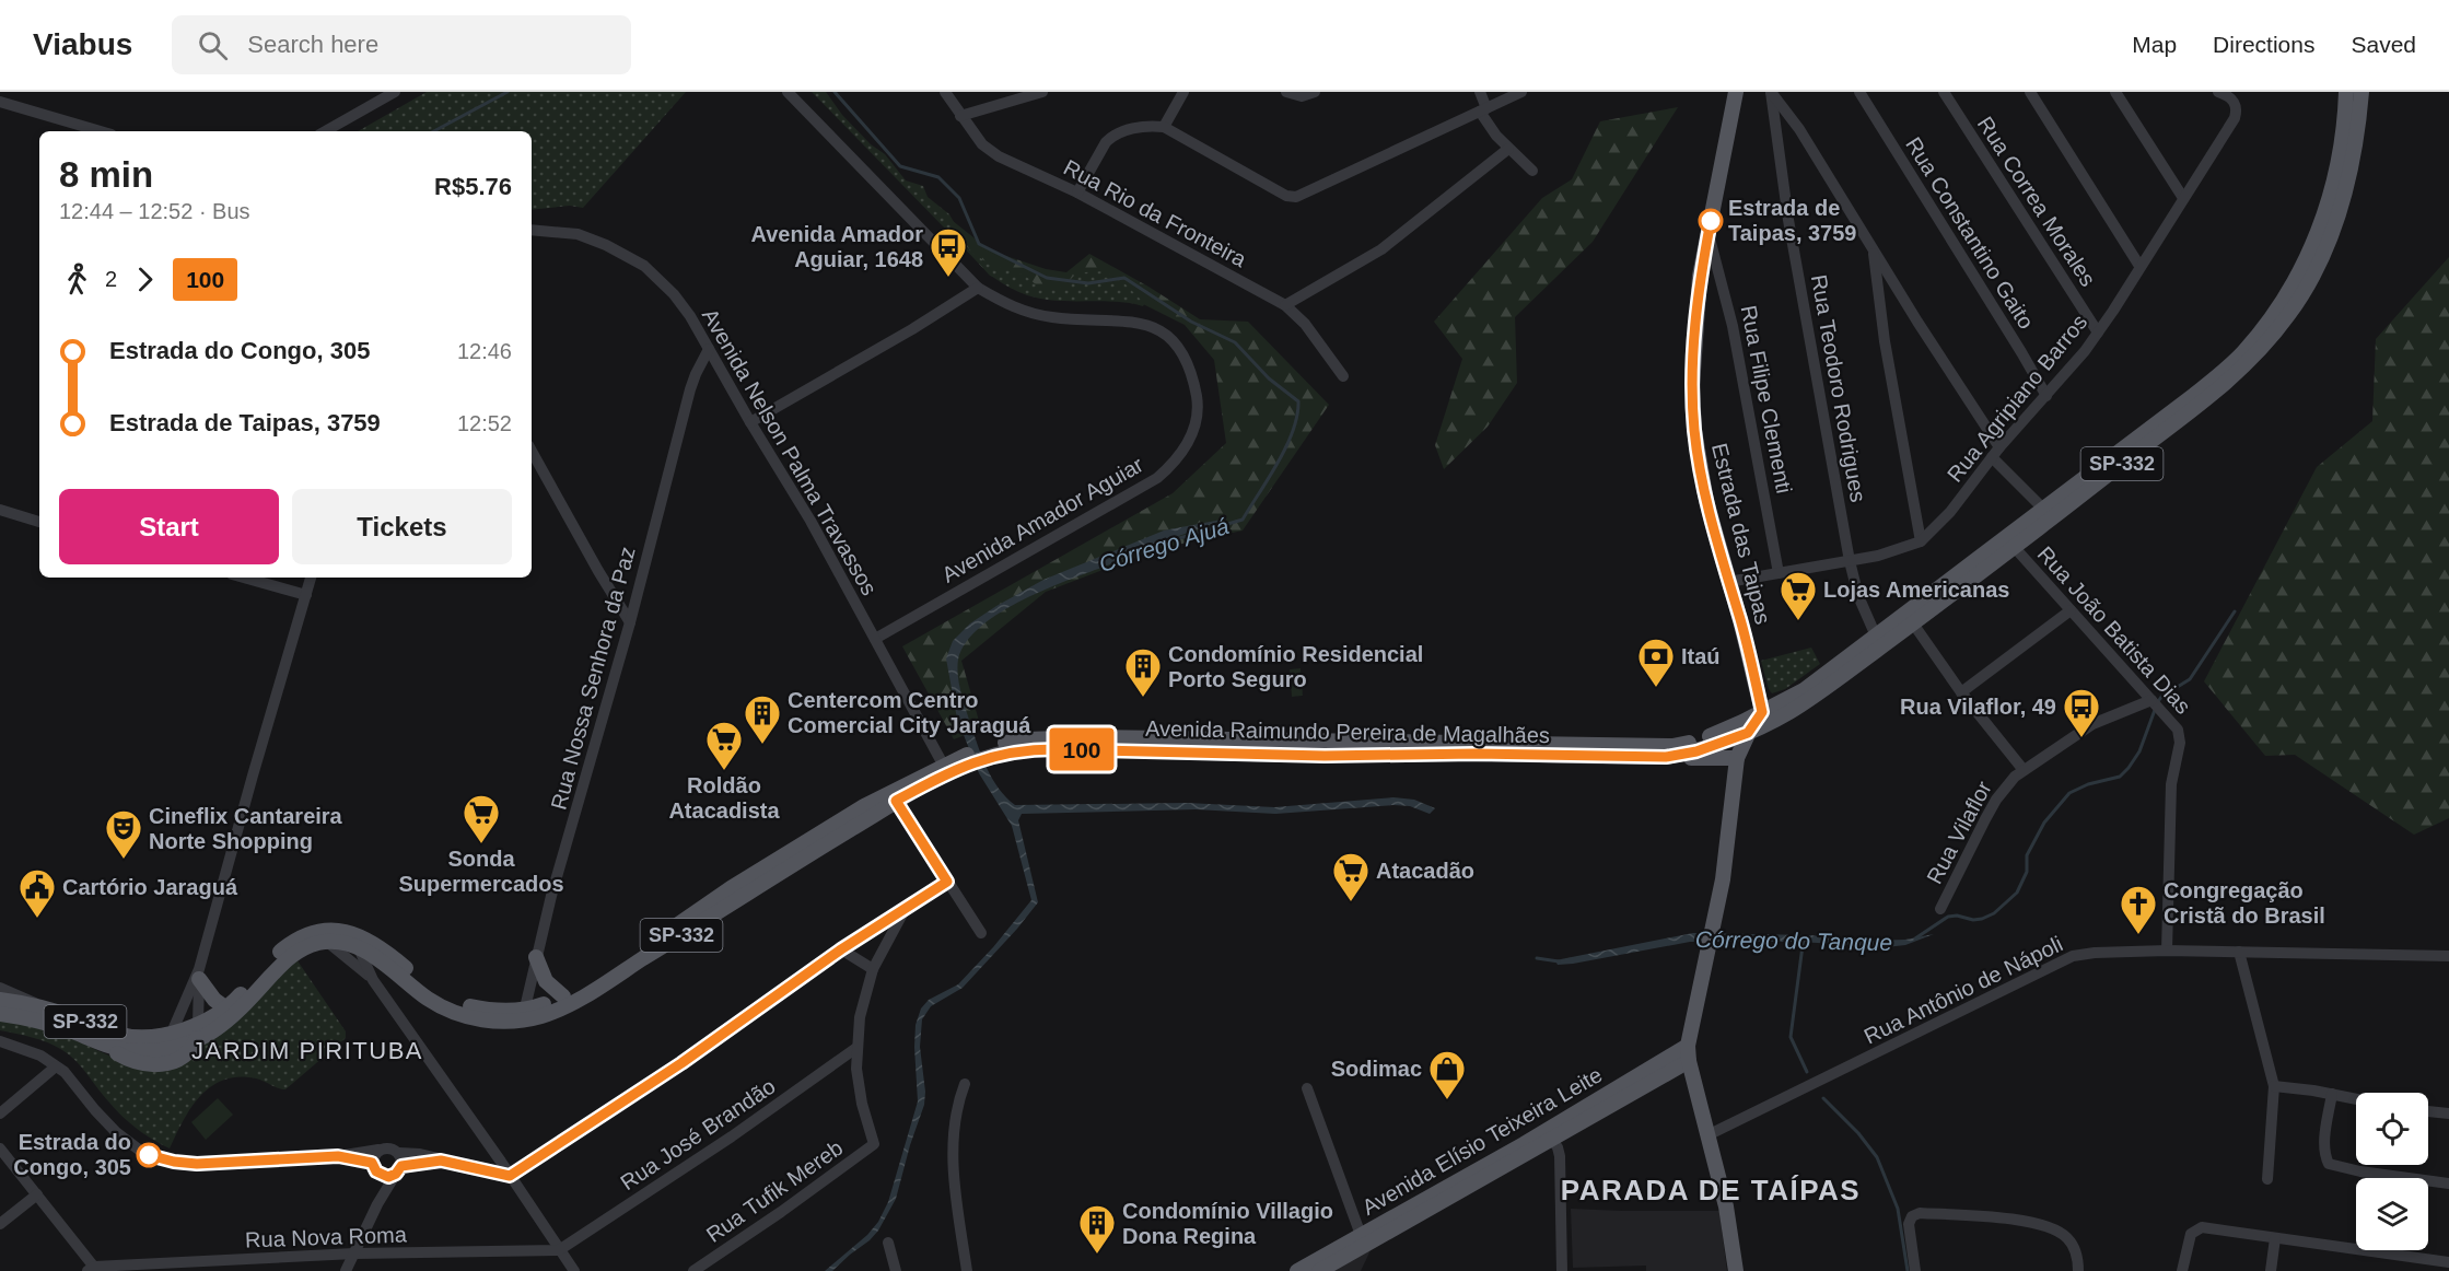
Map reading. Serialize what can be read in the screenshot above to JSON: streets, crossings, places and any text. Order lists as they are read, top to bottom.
{
  "streets": {
    "main road": [
      "SP-332",
      "Estrada das Taipas",
      "Avenida Raimundo Pereira de Magalhães",
      "Avenida Elísio Teixeira Leite"
    ],
    "street": [
      "Rua Correa Morales",
      "Rua Rio da Fronteira",
      "Rua Constantino Gaito",
      "Rua Teodoro Rodrigues",
      "Rua Agripiano Barros",
      "Rua Filipe Clementi",
      "Avenida Nelson Palma Travassos",
      "Avenida Amador Aguiar",
      "Rua João Batista Dias",
      "Rua Nossa Senhora da Paz",
      "Rua Vilaflor",
      "Rua Antônio de Nápoli",
      "Rua José Brandão",
      "Rua Tufik Mereb",
      "Rua Nova Roma"
    ]
  },
  "crossings": [
    ["Rua Correa Morales", "Rua Agripiano Barros"],
    ["Rua Constantino Gaito", "Rua Agripiano Barros"],
    ["Rua Teodoro Rodrigues", "Rua Agripiano Barros"],
    ["Rua Teodoro Rodrigues", "Avenida Raimundo Pereira de Magalhães"],
    ["Rua Agripiano Barros", "Rua Filipe Clementi"],
    ["Rua Agripiano Barros", "Estrada das Taipas"],
    ["Rua Filipe Clementi", "Estrada das Taipas"],
    ["Avenida Nelson Palma Travassos", "Avenida Amador Aguiar"],
    ["Avenida Nelson Palma Travassos", "Rua Nossa Senhora da Paz"],
    ["Avenida Nelson Palma Travassos", "Avenida Raimundo Pereira de Magalhães"],
    ["SP-332", "Avenida Raimundo Pereira de Magalhães"],
    ["Estrada das Taipas", "Avenida Raimundo Pereira de Magalhães"],
    ["Rua João Batista Dias", "Avenida Raimundo Pereira de Magalhães"],
    ["Rua João Batista Dias", "Rua Vilaflor"],
    ["Rua João Batista Dias", "Rua Antônio de Nápoli"],
    ["Rua Nossa Senhora da Paz", "Avenida Raimundo Pereira de Magalhães"],
    ["Rua José Brandão", "Rua Tufik Mereb"],
    ["Rua José Brandão", "Rua Nova Roma"]
  ],
  "districts": ["JARDIM PIRITUBA", "PARADA DE TAÍPAS"],
  "water": ["Córrego Ajuá", "Córrego do Tanque"],
  "places": {
    "other": ["Estrada de Taipas, 3759", "Estrada do Congo, 305"],
    "bus stop": ["Avenida Amador Aguiar, 1648", "Rua Vilaflor, 49"],
    "supermarket": [
      "Lojas Americanas",
      "Roldão Atacadista",
      "Sonda Supermercados",
      "Atacadão"
    ],
    "bank": ["Itaú"],
    "building": ["Condomínio Residencial Porto Seguro", "Centercom Centro Comercial City Jaraguá", "Condomínio Villagio Dona Regina"],
    "theatre": ["Cineflix Cantareira Norte Shopping"],
    "public building": ["Cartório Jaraguá"],
    "church": ["Congregação Cristã do Brasil"],
    "shop": ["Sodimac"]
  },
  "lines": ["bus line 100"],
  "page": {
    "header": "Viabus",
    "search": "Search here",
    "nav": ["Map", "Directions", "Saved"],
    "on_map": "100",
    "heading": ["8 min", "12:44 – 12:52 · Bus", "R$5.76"],
    "legs": ["2", "100"],
    "list": [
      {
        "name": "Estrada do Congo, 305",
        "value": "12:46"
      },
      {
        "name": "Estrada de Taipas, 3759",
        "value": "12:52"
      }
    ],
    "buttons": ["Start", "Tickets"]
  }
}
